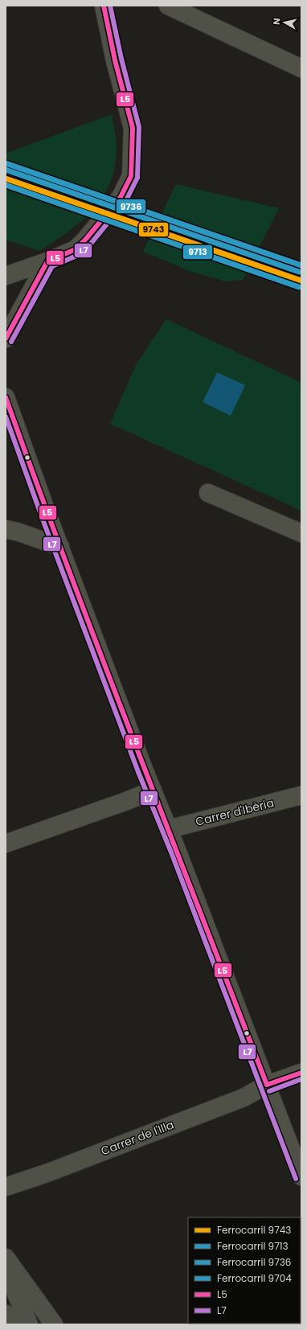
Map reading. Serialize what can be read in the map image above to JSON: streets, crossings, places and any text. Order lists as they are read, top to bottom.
{
  "streets": {
    "street": ["Carrer d'Ibèria", "Carrer de l'Illa"]
  },
  "lines": [
    "transit line L5",
    "transit line L7",
    "rail line 9736",
    "rail line 9704",
    "rail line 9743",
    "rail line 9713"
  ],
  "legend": [
    "Ferrocarril 9743",
    "Ferrocarril 9713",
    "Ferrocarril 9736",
    "Ferrocarril 9704",
    "L5",
    "L7"
  ],
  "north": "left"
}
